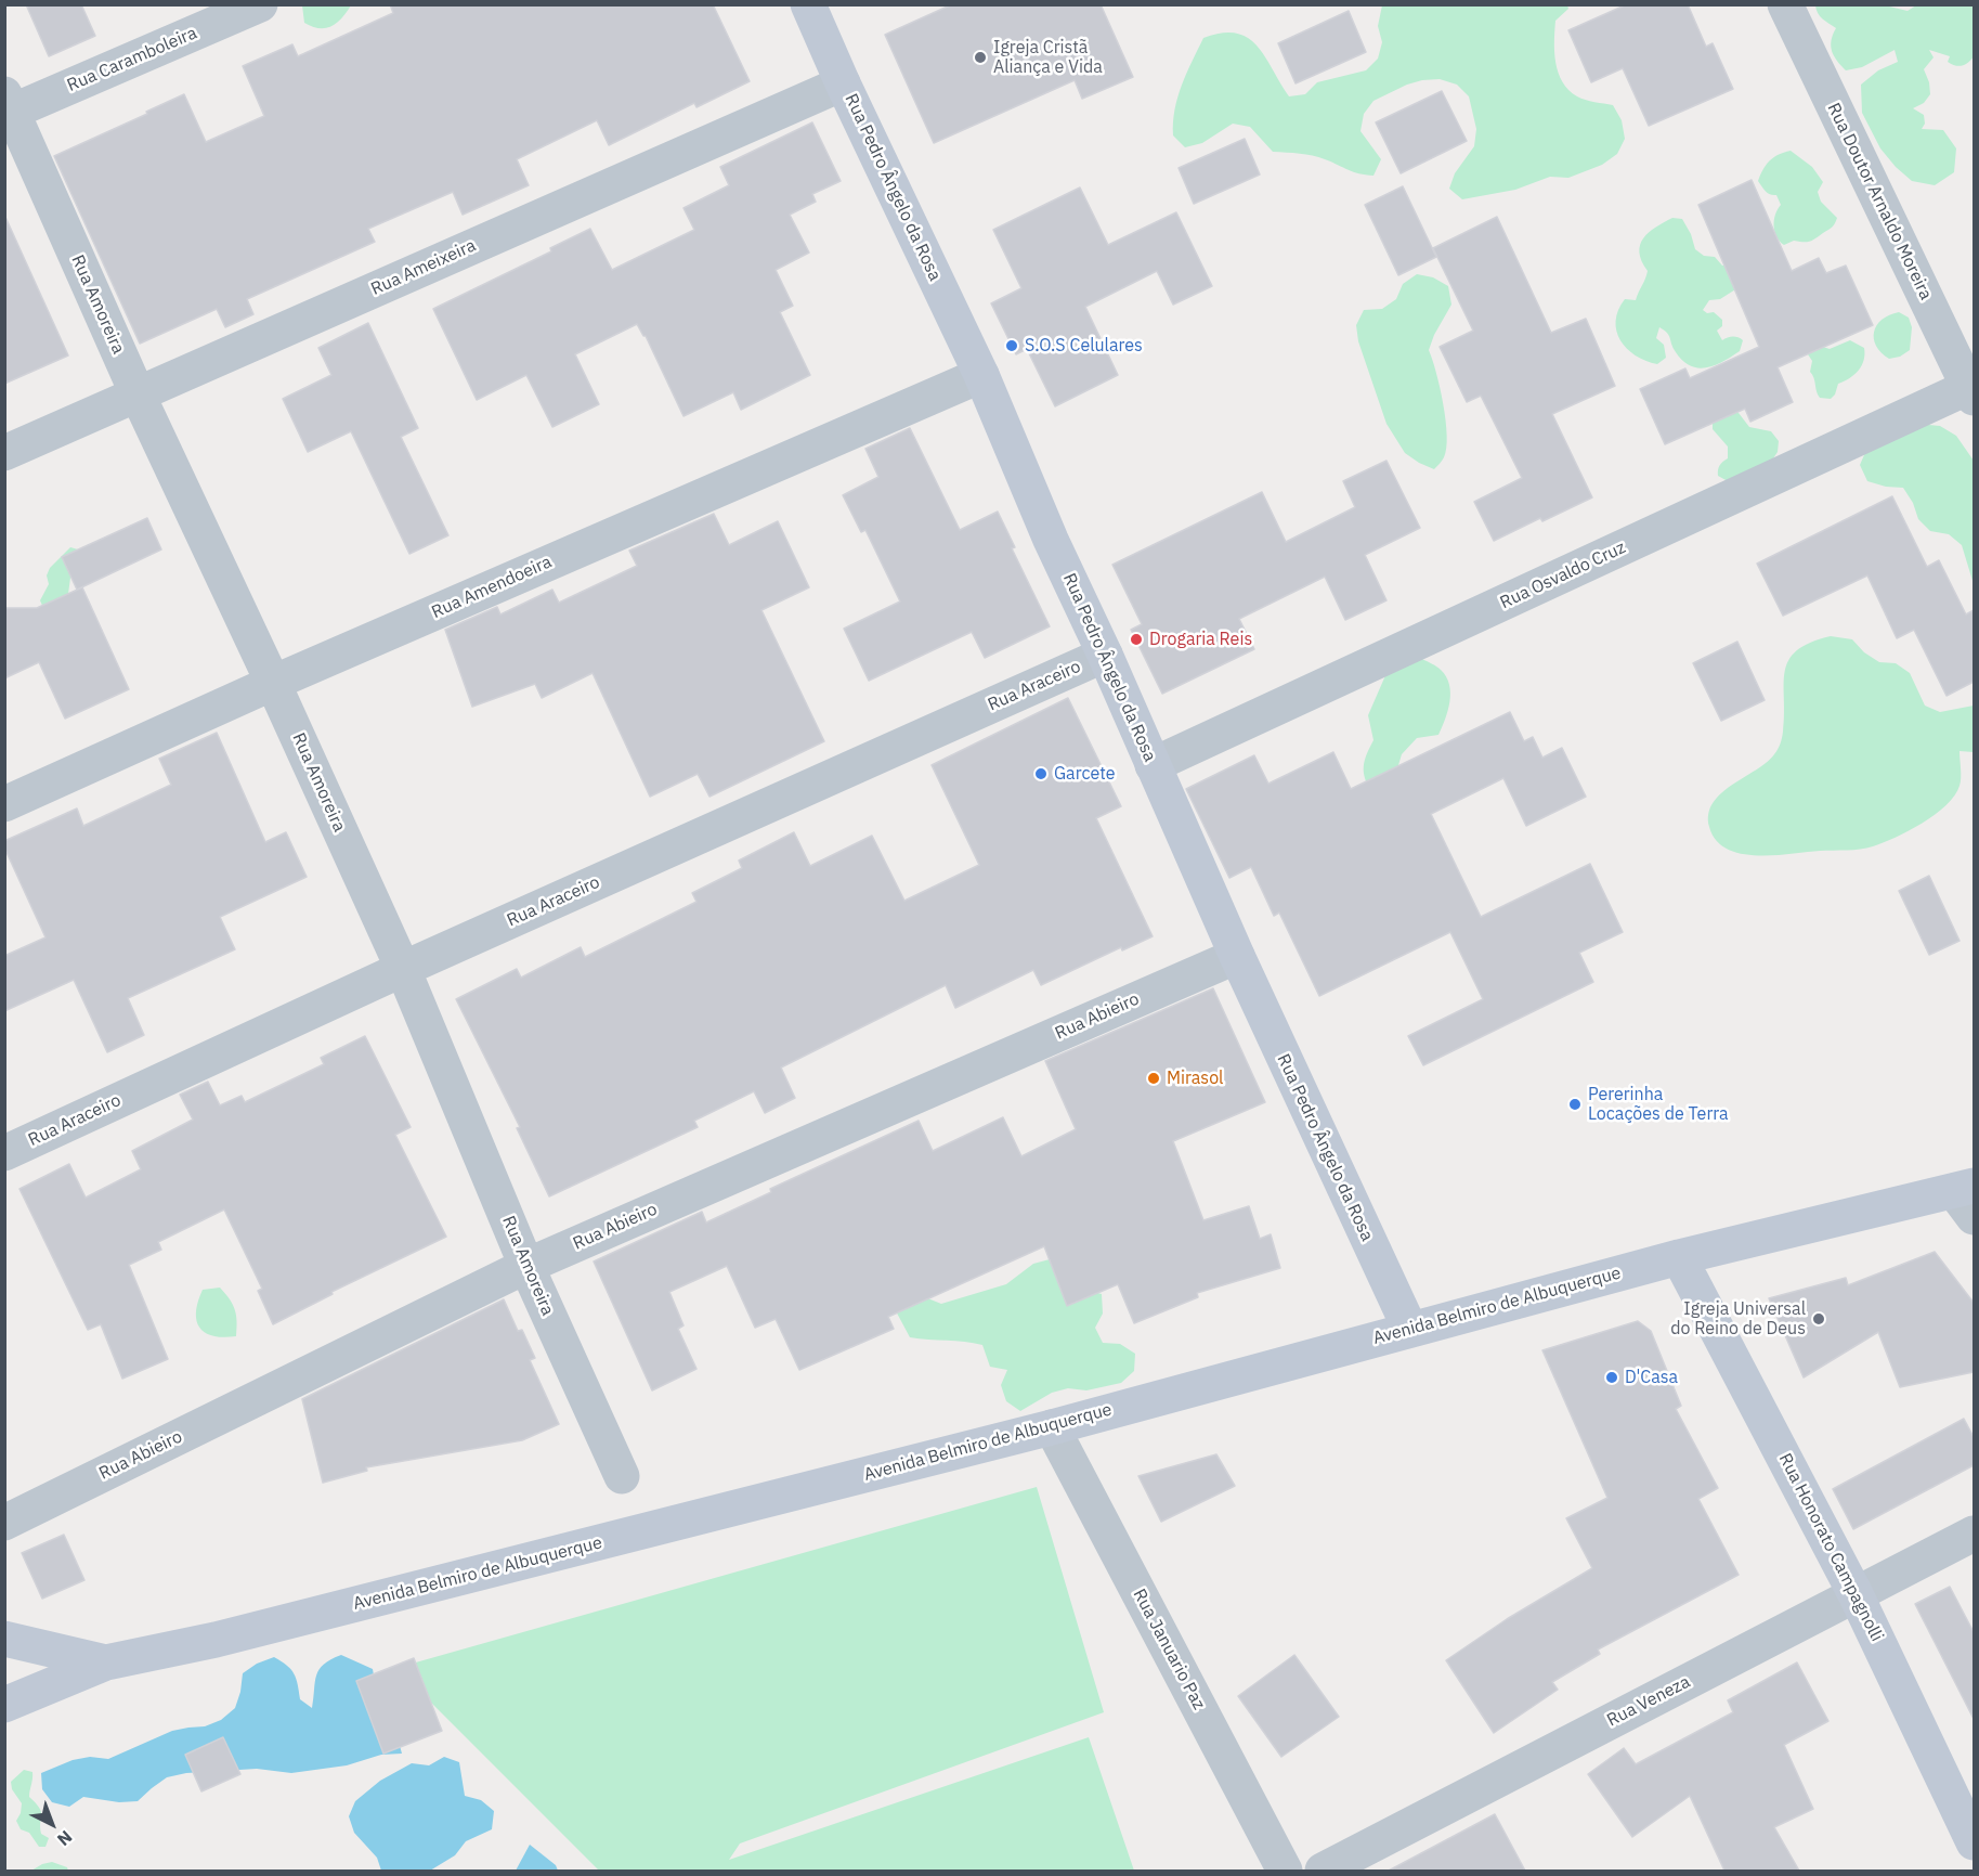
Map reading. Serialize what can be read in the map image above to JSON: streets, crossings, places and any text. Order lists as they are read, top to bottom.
{
  "streets": {
    "main road": ["Rua Pedro Ângelo da Rosa", "Avenida Belmiro de Albuquerque", "Rua Honorato Campagnolli"],
    "street": [
      "Rua Caramboleira",
      "Rua Doutor Arnaldo Moreira",
      "Rua Ameixeira",
      "Rua Amoreira",
      "Rua Osvaldo Cruz",
      "Rua Amendoeira",
      "Rua Araceiro",
      "Rua Abieiro",
      "Rua Januario Paz",
      "Rua Veneza"
    ]
  },
  "crossings": [
    ["Rua Caramboleira", "Rua Amoreira"],
    ["Rua Pedro Ângelo da Rosa", "Rua Ameixeira"],
    ["Rua Pedro Ângelo da Rosa", "Rua Osvaldo Cruz"],
    ["Rua Pedro Ângelo da Rosa", "Rua Amendoeira"],
    ["Rua Pedro Ângelo da Rosa", "Rua Araceiro"],
    ["Rua Pedro Ângelo da Rosa", "Rua Abieiro"],
    ["Rua Pedro Ângelo da Rosa", "Avenida Belmiro de Albuquerque"],
    ["Rua Doutor Arnaldo Moreira", "Rua Osvaldo Cruz"],
    ["Rua Ameixeira", "Rua Amoreira"],
    ["Rua Amoreira", "Rua Amendoeira"],
    ["Rua Amoreira", "Rua Araceiro"],
    ["Rua Amoreira", "Rua Abieiro"],
    ["Avenida Belmiro de Albuquerque", "Rua Honorato Campagnolli"],
    ["Avenida Belmiro de Albuquerque", "Rua Januario Paz"],
    ["Rua Honorato Campagnolli", "Rua Veneza"]
  ],
  "places": [
    "Igreja Cristã Aliança e Vida",
    "S.O.S Celulares",
    "Drogaria Reis",
    "Garcete",
    "Mirasol",
    "Pererinha Locações de Terra",
    "Igreja Universal do Reino de Deus",
    "D'Casa"
  ],
  "north": "bottom right"
}
